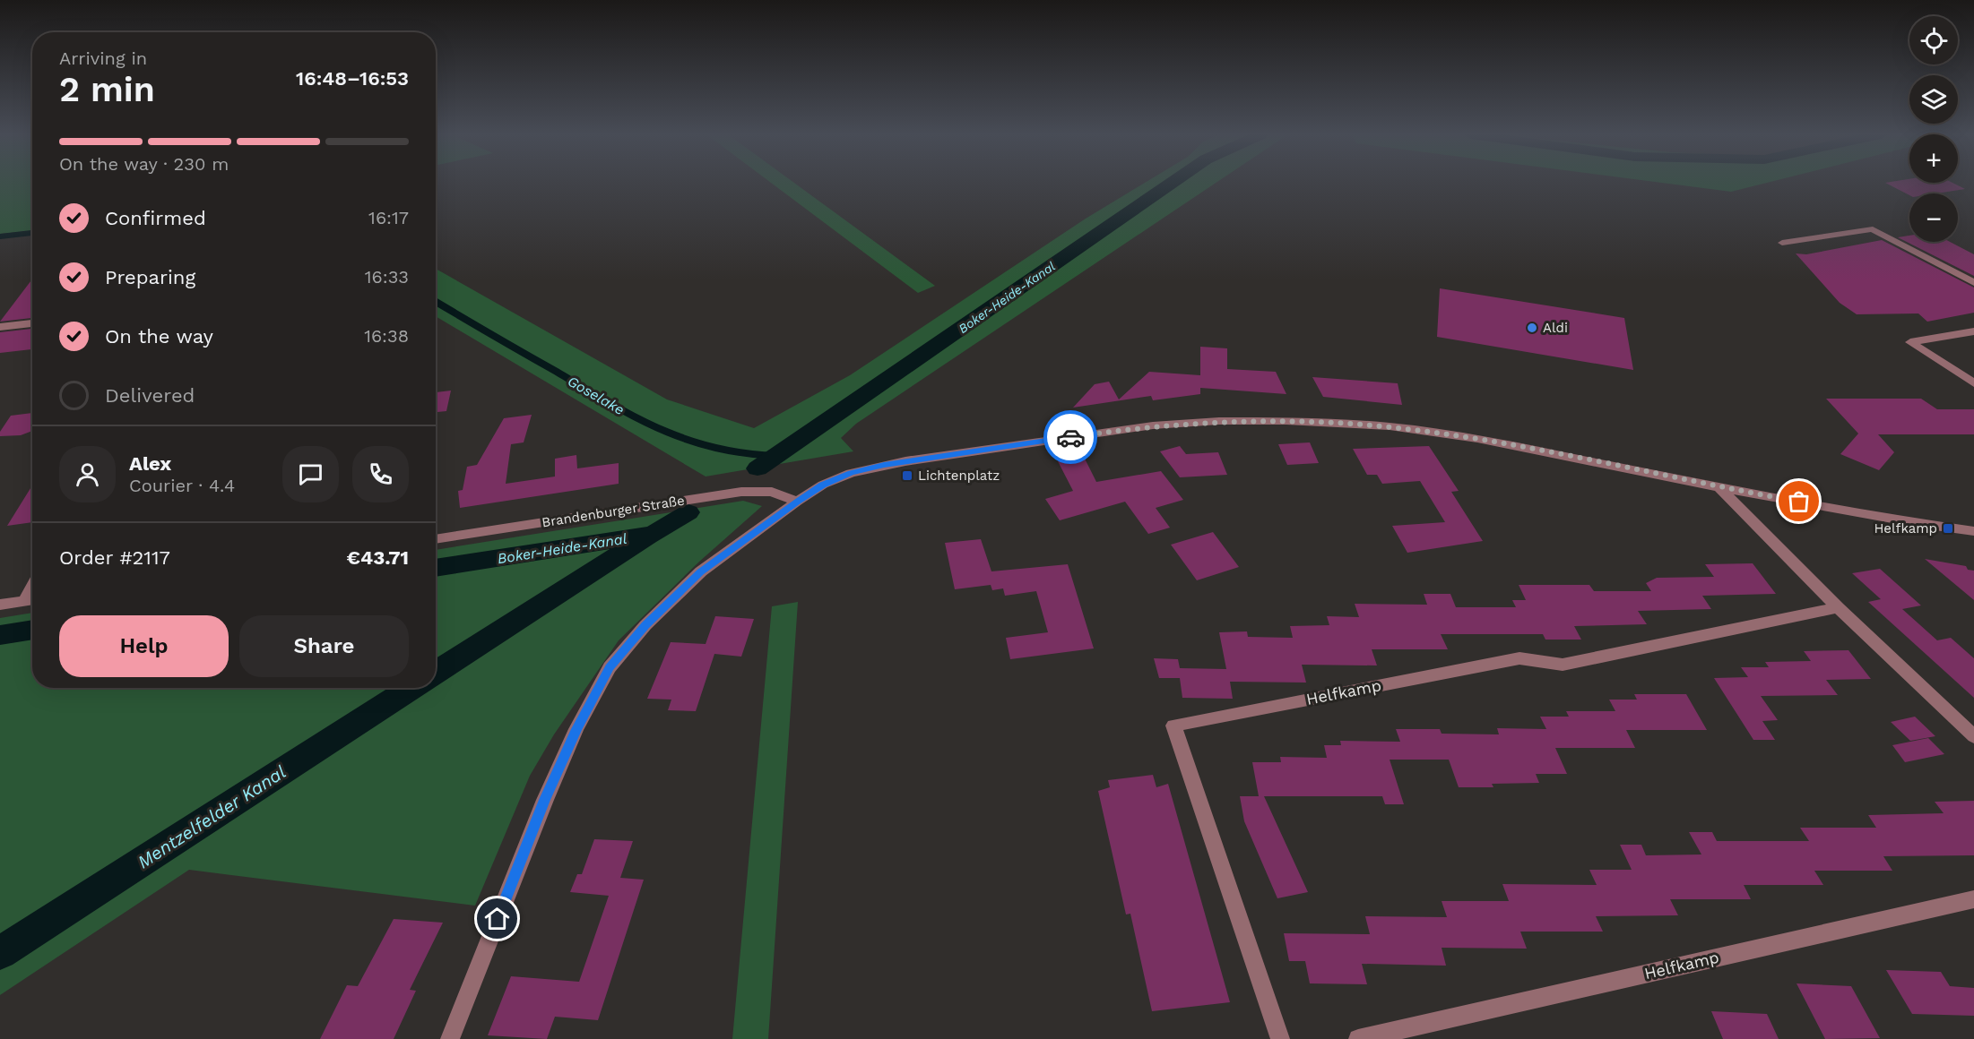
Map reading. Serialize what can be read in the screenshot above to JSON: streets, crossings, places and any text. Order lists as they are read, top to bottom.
{
  "streets": {
    "street": ["Brandenburger Straße", "Helfkamp"]
  },
  "water": ["Boker-Heide-Kanal", "Goselake", "Mentzelfelder Kanal"],
  "places": {
    "other": ["Aldi"],
    "transit": ["Lichtenplatz", "Helfkamp"]
  },
  "page": {
    "map_buttons": ["+", "−"],
    "heading": ["2 min", "Arriving in", "16:48–16:53"],
    "panel": [
      "Alex",
      "Courier · 4.4",
      "Order #2117",
      "€43.71"
    ],
    "bar": "On the way · 230 m",
    "list": [
      ["Confirmed", "16:17"],
      ["Preparing", "16:33"],
      ["On the way", "16:38"],
      "Delivered"
    ],
    "buttons": ["Help", "Share"]
  }
}
